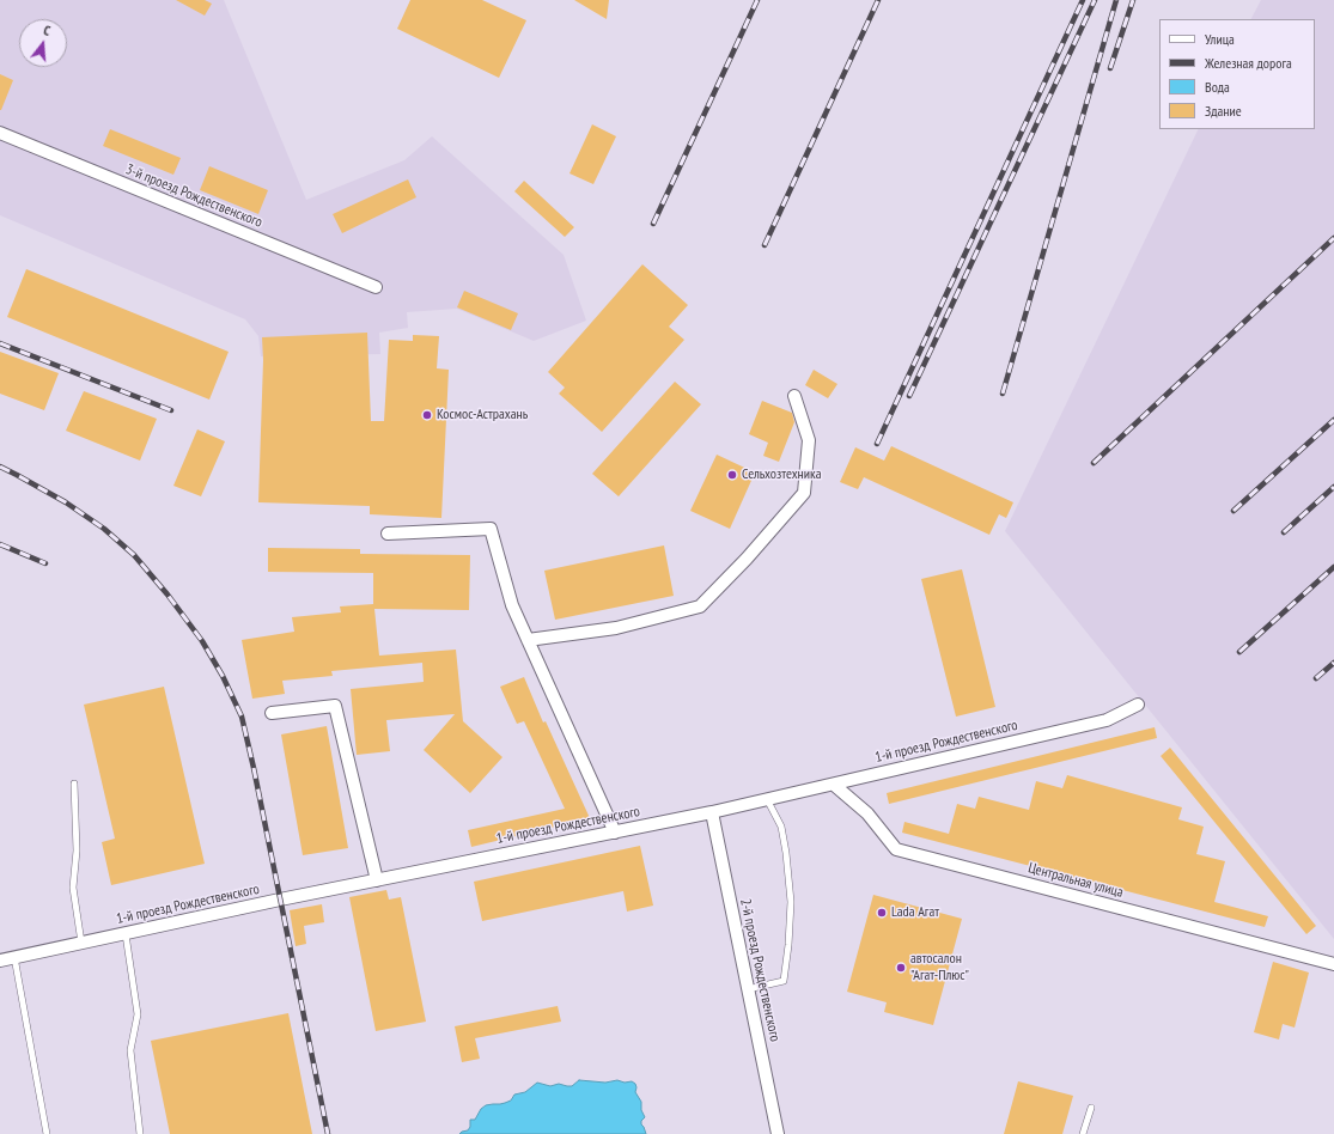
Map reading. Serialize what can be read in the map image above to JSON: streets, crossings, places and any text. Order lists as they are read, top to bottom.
{
  "streets": {
    "street": [
      "3-й проезд Рождественского",
      "1-й проезд Рождественского",
      "Центральная улица",
      "2-й проезд Рождественского"
    ]
  },
  "crossings": [
    ["1-й проезд Рождественского", "Центральная улица"],
    ["1-й проезд Рождественского", "2-й проезд Рождественского"]
  ],
  "places": [
    "Космос-Астрахань",
    "Сельхозтехника",
    "Lada Агат",
    "автосалон \"Агат-Плюс\""
  ],
  "legend": [
    "Улица",
    "Железная дорога",
    "Вода",
    "Здание"
  ],
  "north": "top"
}
